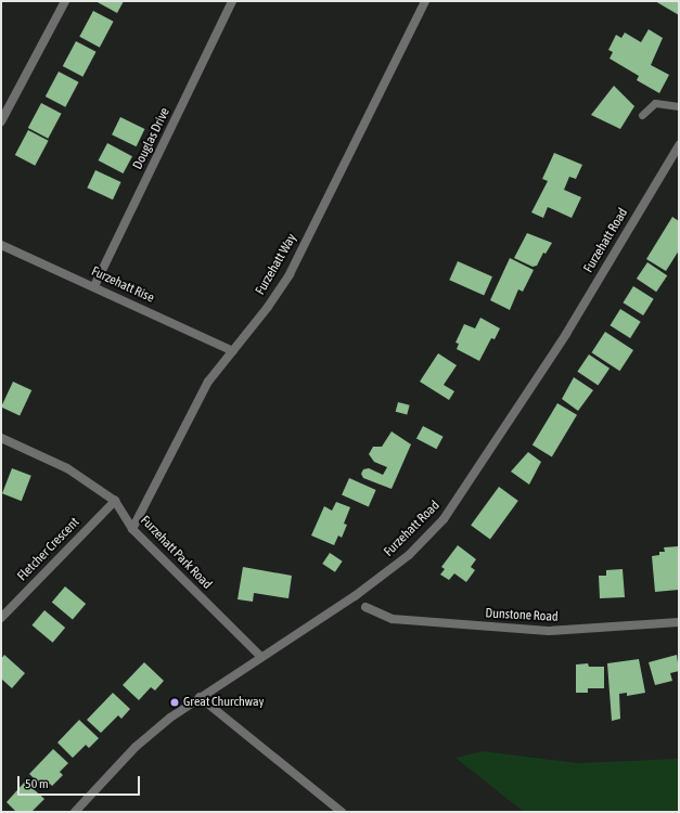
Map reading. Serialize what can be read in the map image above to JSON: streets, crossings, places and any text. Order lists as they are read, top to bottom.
{
  "streets": {
    "street": [
      "Douglas Drive",
      "Furzehatt Road",
      "Furzehatt Way",
      "Furzehatt Rise",
      "Fletcher Crescent",
      "Furzehatt Park Road",
      "Dunstone Road"
    ]
  },
  "crossings": [
    ["Douglas Drive", "Furzehatt Rise"],
    ["Furzehatt Road", "Furzehatt Park Road"],
    ["Furzehatt Way", "Furzehatt Rise"],
    ["Furzehatt Way", "Furzehatt Park Road"],
    ["Fletcher Crescent", "Furzehatt Park Road"]
  ],
  "places": ["Great Churchway"],
  "scale_bar": "50 m"
}
